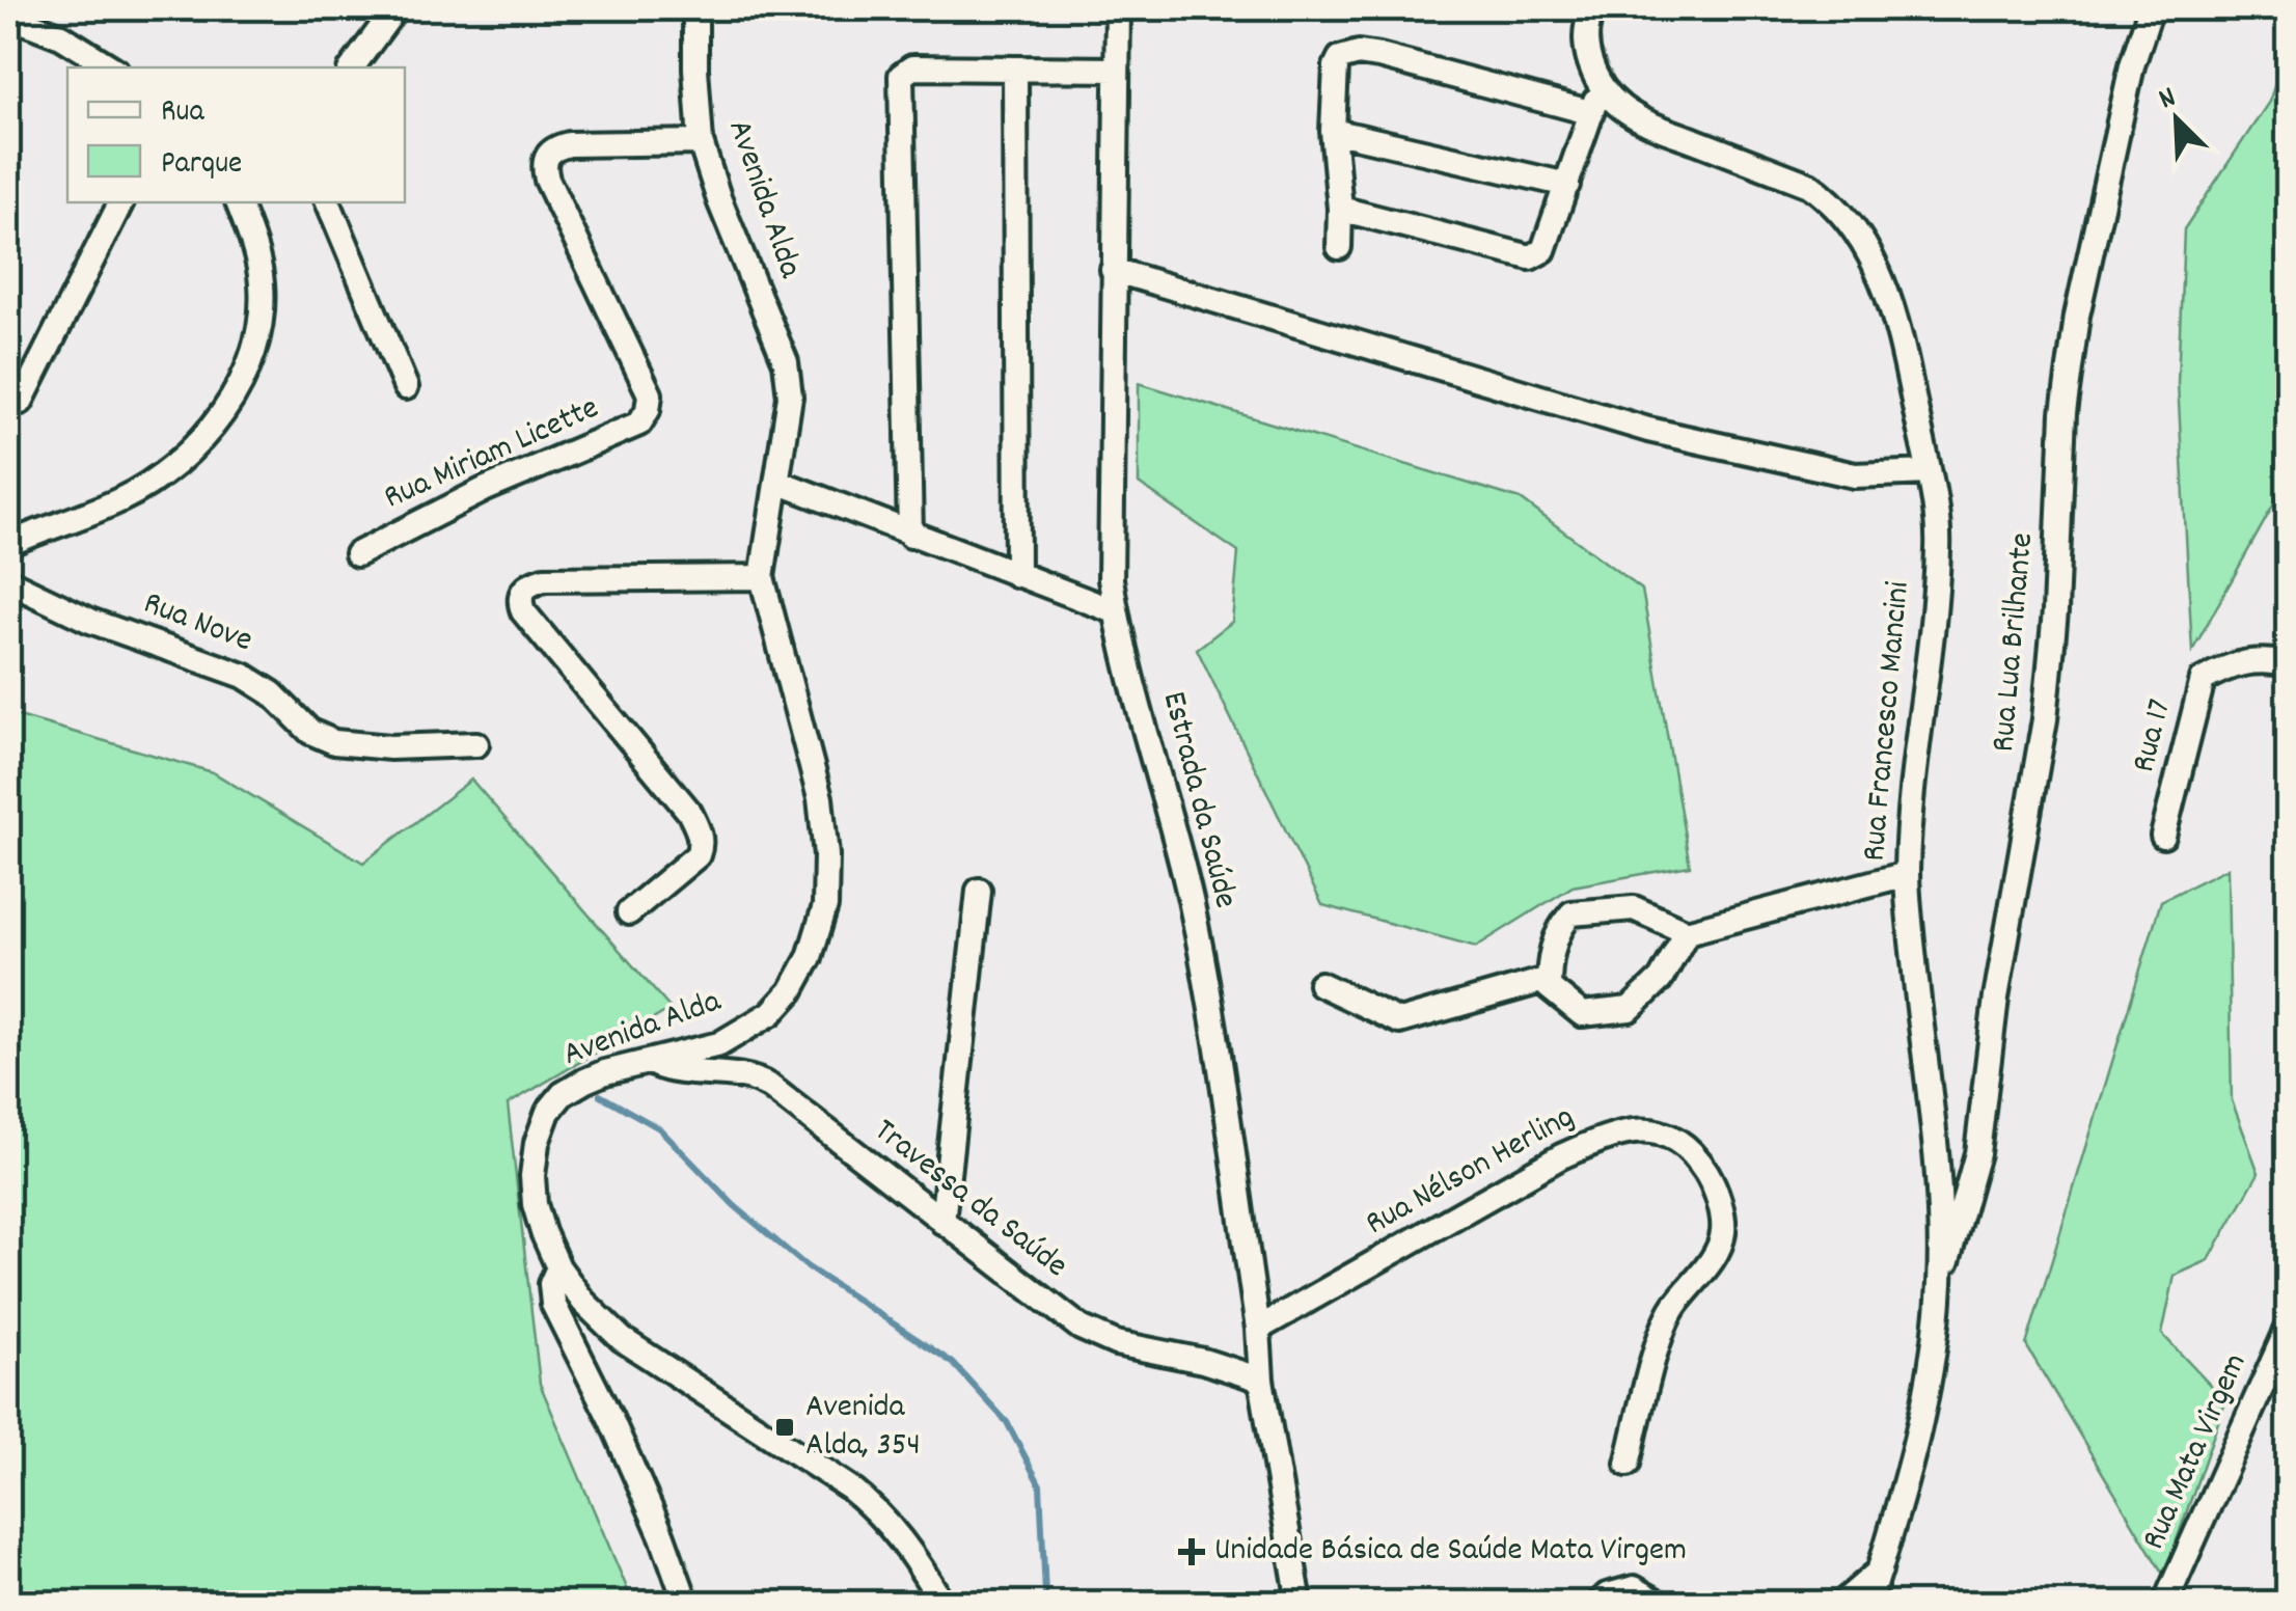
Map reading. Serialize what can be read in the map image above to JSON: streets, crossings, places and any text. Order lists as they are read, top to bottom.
{
  "streets": {
    "street": [
      "Avenida Alda",
      "Rua Miriam Licette",
      "Rua Nove",
      "Rua Lua Brilhante",
      "Rua Francesco Mancini",
      "Rua 17",
      "Estrada da Saúde",
      "Rua Nélson Herling",
      "Travessa da Saúde",
      "Rua Mata Virgem"
    ]
  },
  "crossings": [
    ["Avenida Alda", "Rua Miriam Licette"],
    ["Avenida Alda", "Travessa da Saúde"],
    ["Rua Lua Brilhante", "Rua Francesco Mancini"],
    ["Estrada da Saúde", "Rua Nélson Herling"],
    ["Estrada da Saúde", "Travessa da Saúde"]
  ],
  "places": {
    "transit": ["Avenida Alda, 354"],
    "health": ["Unidade Básica de Saúde Mata Virgem"]
  },
  "legend": ["Rua", "Parque"],
  "north": "top left"
}
